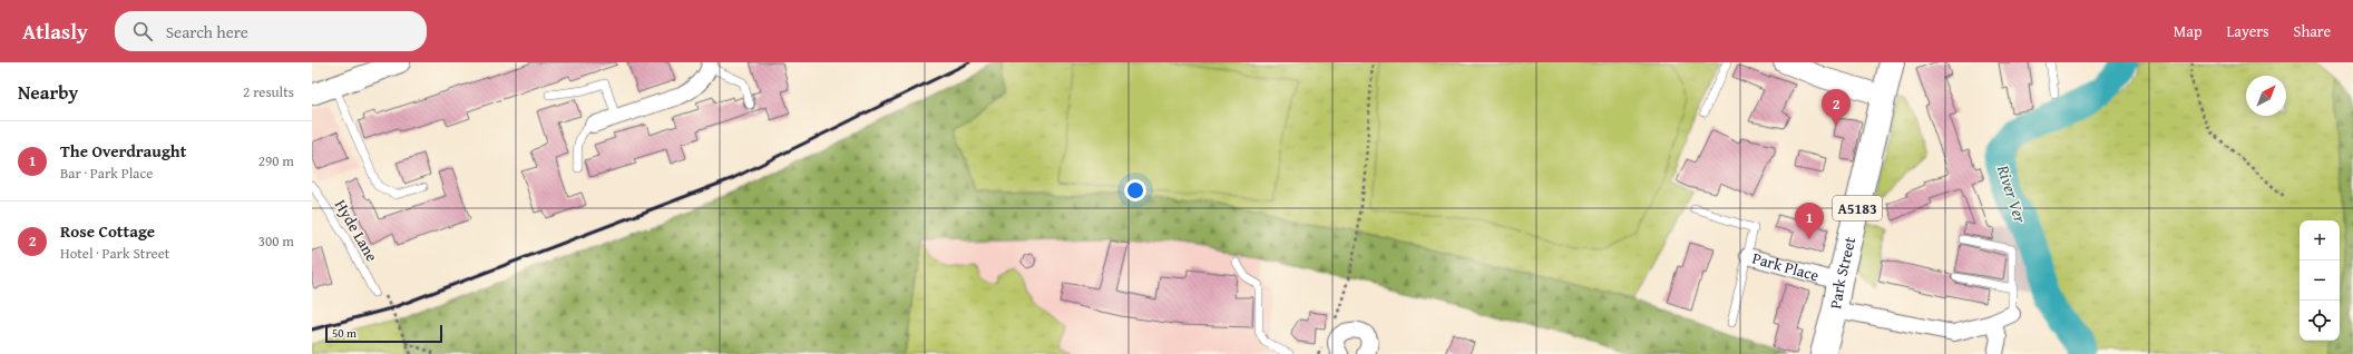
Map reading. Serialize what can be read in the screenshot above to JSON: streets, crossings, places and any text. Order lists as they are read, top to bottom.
{
  "streets": {
    "main road": ["A5183", "Park Street"],
    "street": ["Park Place"],
    "lane": ["Hyde Lane"]
  },
  "crossings": [
    ["Park Place", "Park Street"]
  ],
  "water": ["River Ver"],
  "scale_bar": "50 m",
  "north": "top right",
  "page": {
    "header": "Atlasly",
    "search": "Search here",
    "nav": ["Map", "Layers", "Share"],
    "heading": ["Nearby", "2 results"],
    "pins": ["2", "1"],
    "list": [
      {
        "mark": "1",
        "name": "The Overdraught",
        "note": "Bar · Park Place",
        "value": "290 m"
      },
      {
        "mark": "2",
        "name": "Rose Cottage",
        "note": "Hotel · Park Street",
        "value": "300 m"
      }
    ],
    "map_buttons": ["+", "−"],
    "scale": "50 m"
  }
}
